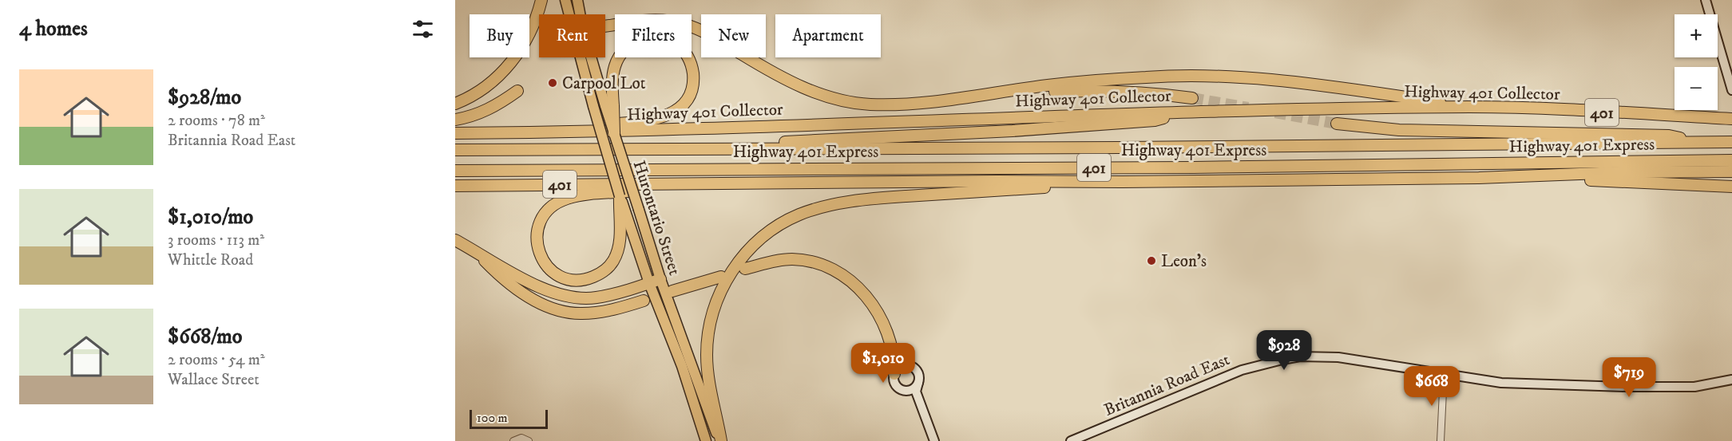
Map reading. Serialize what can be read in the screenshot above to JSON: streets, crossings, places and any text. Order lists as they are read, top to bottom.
{
  "streets": {
    "highway": ["Highway 401 Collector", "401", "Highway 401 Express"],
    "main road": ["Hurontario Street", "Britannia Road East"]
  },
  "places": ["Carpool Lot", "Leon's"],
  "scale_bar": "100 m",
  "page": {
    "heading": "4 homes",
    "map_buttons": ["+", "−"],
    "chip": [
      "Buy",
      "Rent",
      "Filters",
      "New",
      "Apartment"
    ],
    "list": [
      {
        "name": "$928/mo",
        "note": "2 rooms · 78 m² · Britannia Road East"
      },
      {
        "name": "$1,010/mo",
        "note": "3 rooms · 113 m² · Whittle Road"
      },
      {
        "name": "$668/mo",
        "note": "2 rooms · 54 m² · Wallace Street"
      }
    ],
    "price": [
      "$928",
      "$1,010",
      "$719",
      "$668"
    ],
    "scale": "100 m"
  }
}
